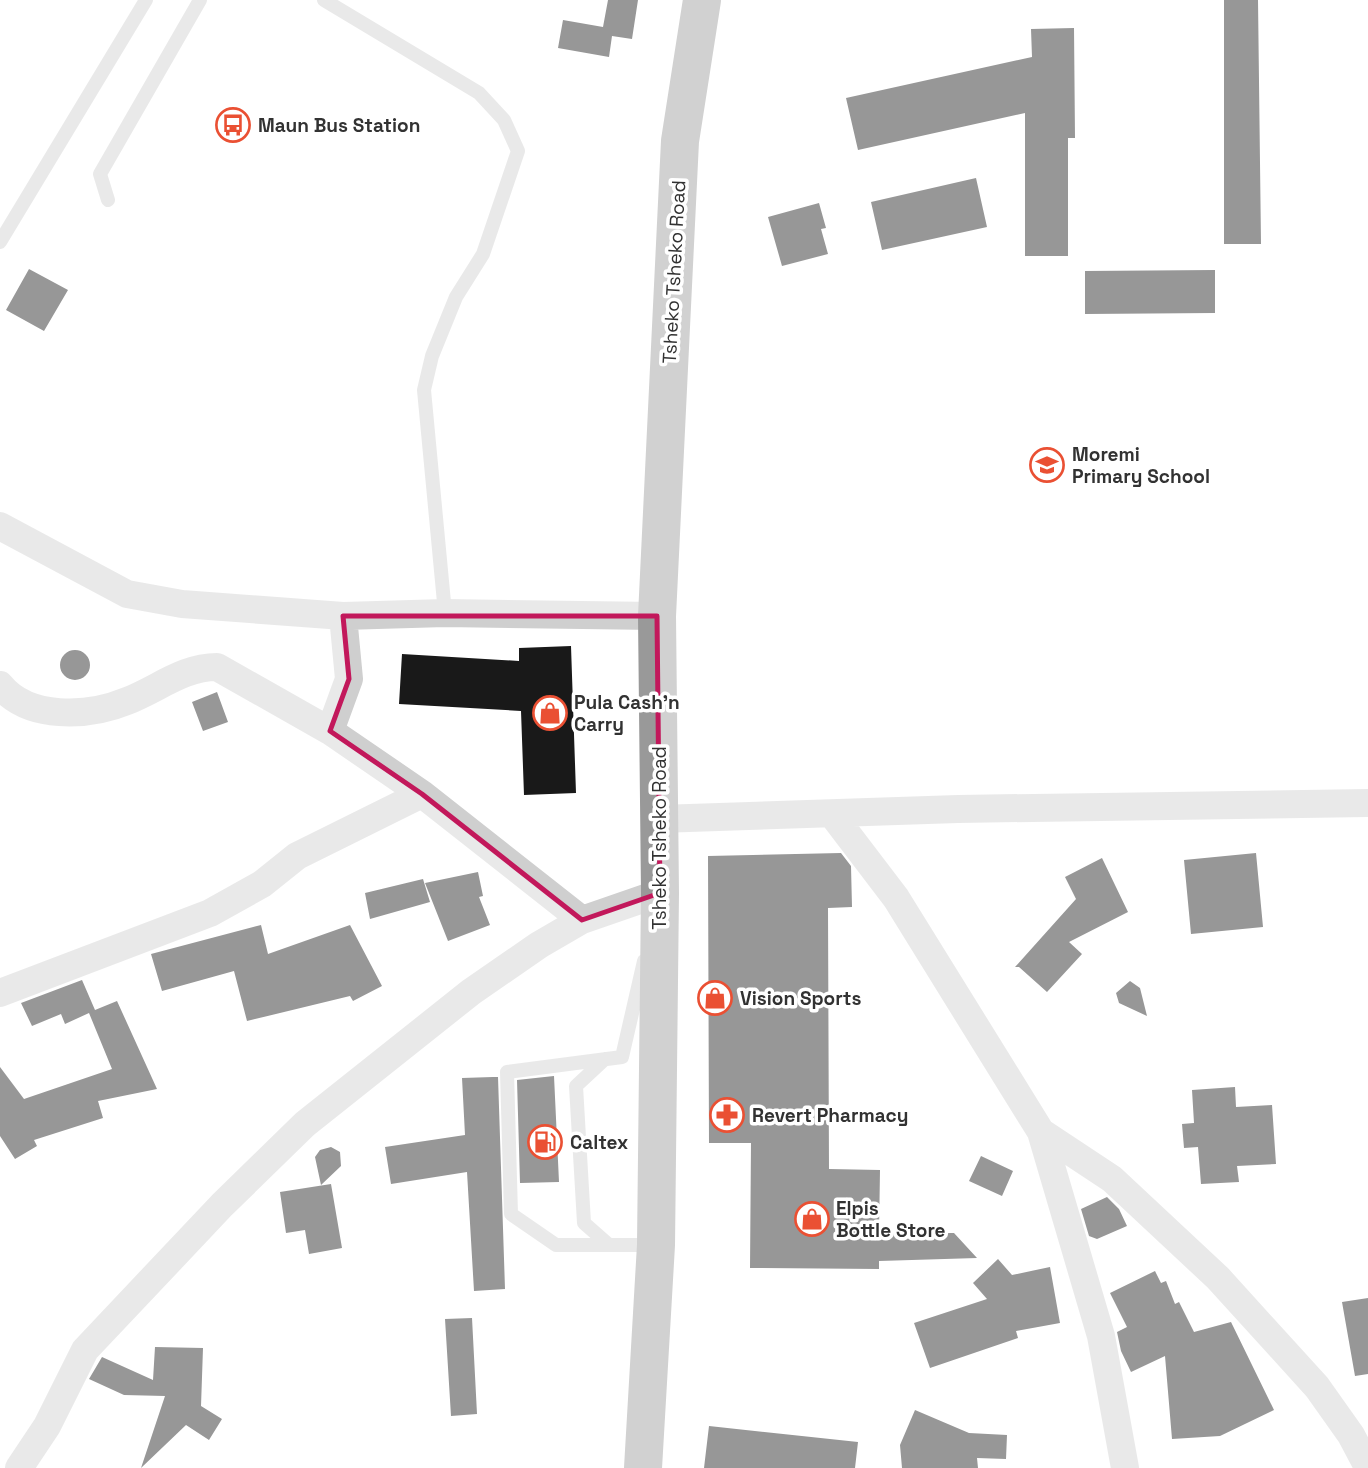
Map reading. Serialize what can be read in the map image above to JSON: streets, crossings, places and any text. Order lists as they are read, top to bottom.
{
  "streets": {
    "highway": ["Tsheko Tsheko Road"]
  },
  "places": {
    "bus stop": ["Maun Bus Station"],
    "school or university": ["Moremi Primary School"],
    "shop": ["Pula Cash'n Carry", "Vision Sports", "Elpis Bottle Store"],
    "pharmacy": ["Revert Pharmacy"],
    "fuel station": ["Caltex"]
  }
}
